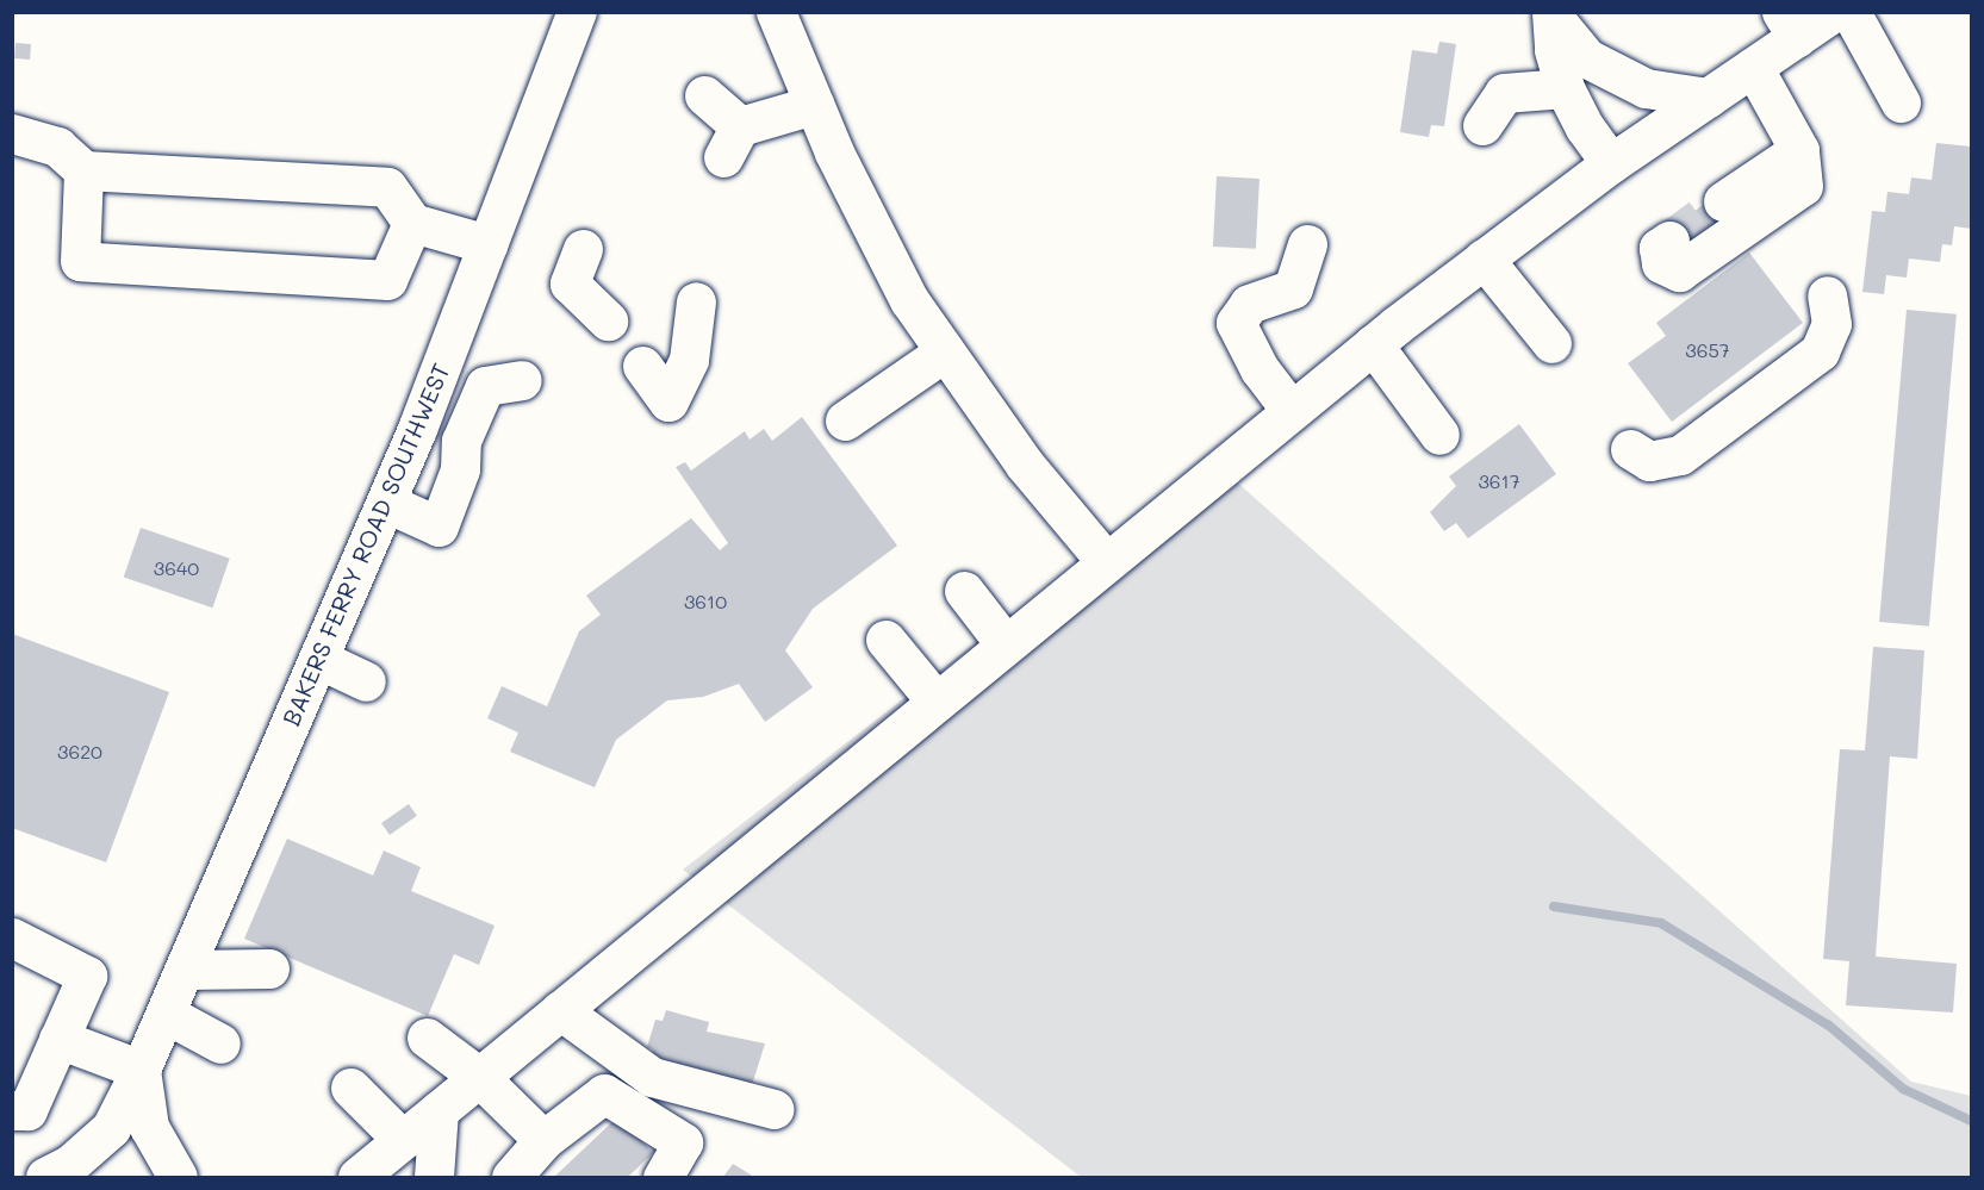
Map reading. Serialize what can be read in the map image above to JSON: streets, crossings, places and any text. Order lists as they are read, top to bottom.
{
  "streets": {
    "street": ["BAKERS FERRY ROAD SOUTHWEST"]
  },
  "house_numbers": [
    "3657",
    "3617",
    "3640",
    "3610",
    "3620"
  ]
}
